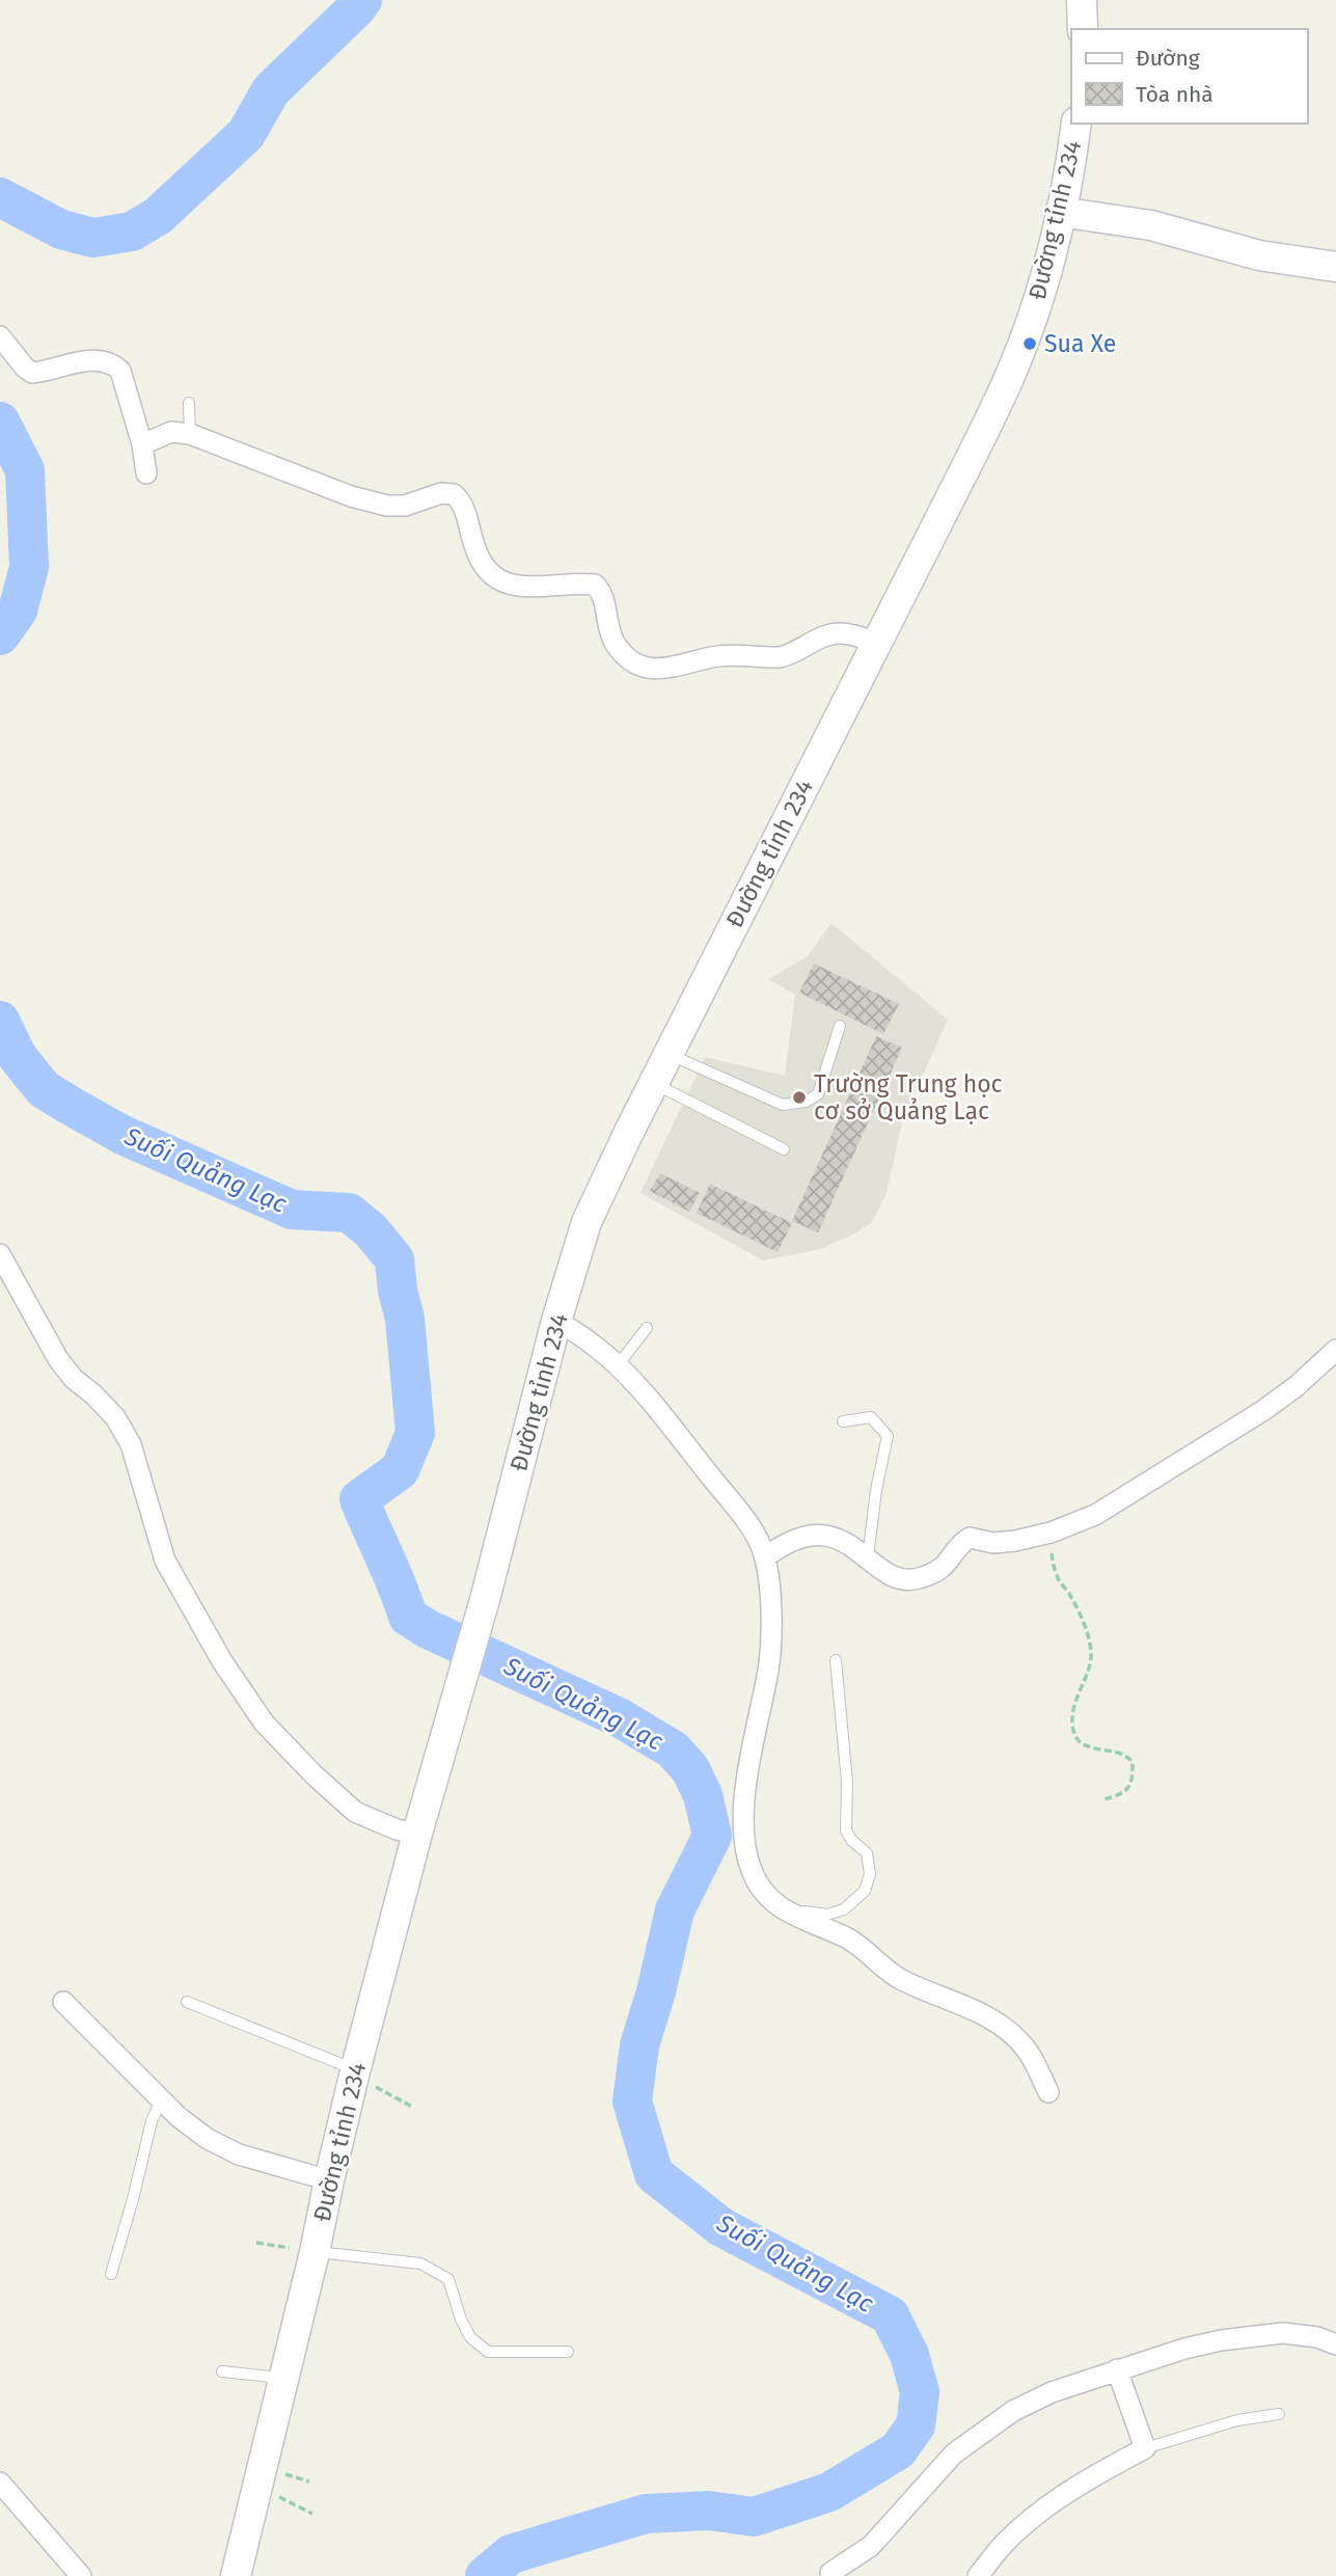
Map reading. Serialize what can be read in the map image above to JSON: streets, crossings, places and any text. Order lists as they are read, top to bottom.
{
  "streets": {
    "main road": ["Đường tỉnh 234"]
  },
  "water": ["Suối Quảng Lạc"],
  "places": ["Sua Xe", "Trường Trung học cơ sở Quảng Lạc"],
  "legend": ["Đường", "Tòa nhà"]
}
